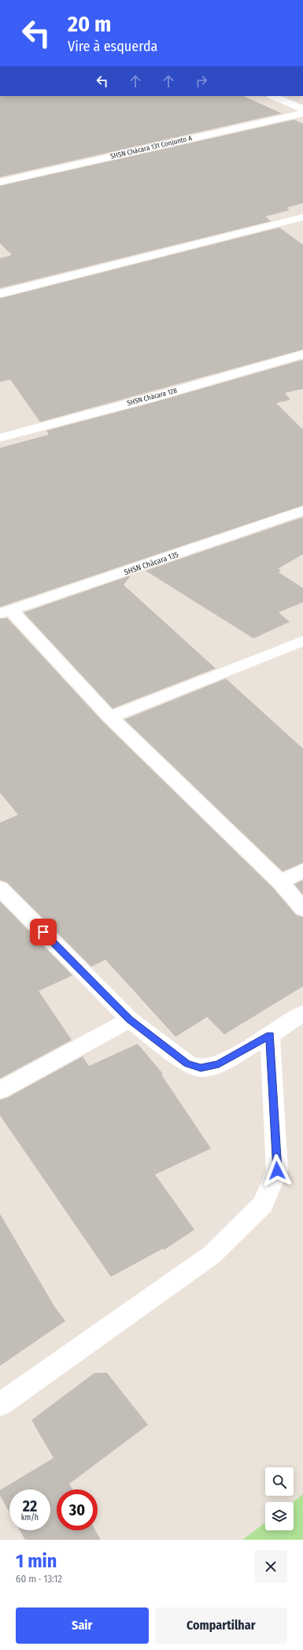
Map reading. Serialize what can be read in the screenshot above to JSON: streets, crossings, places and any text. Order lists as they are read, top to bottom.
{
  "streets": {
    "street": ["SHSN Chácara 131 Conjunto A", "SHSN Chácara 128", "SHSN Chácara 135"]
  },
  "page": {
    "turn": ["20 m", "Vire à esquerda"],
    "speed": "22 km/h",
    "limit": "30",
    "heading": ["1 min", "60 m · 13:12"],
    "buttons": ["Sair", "Compartilhar"]
  }
}
